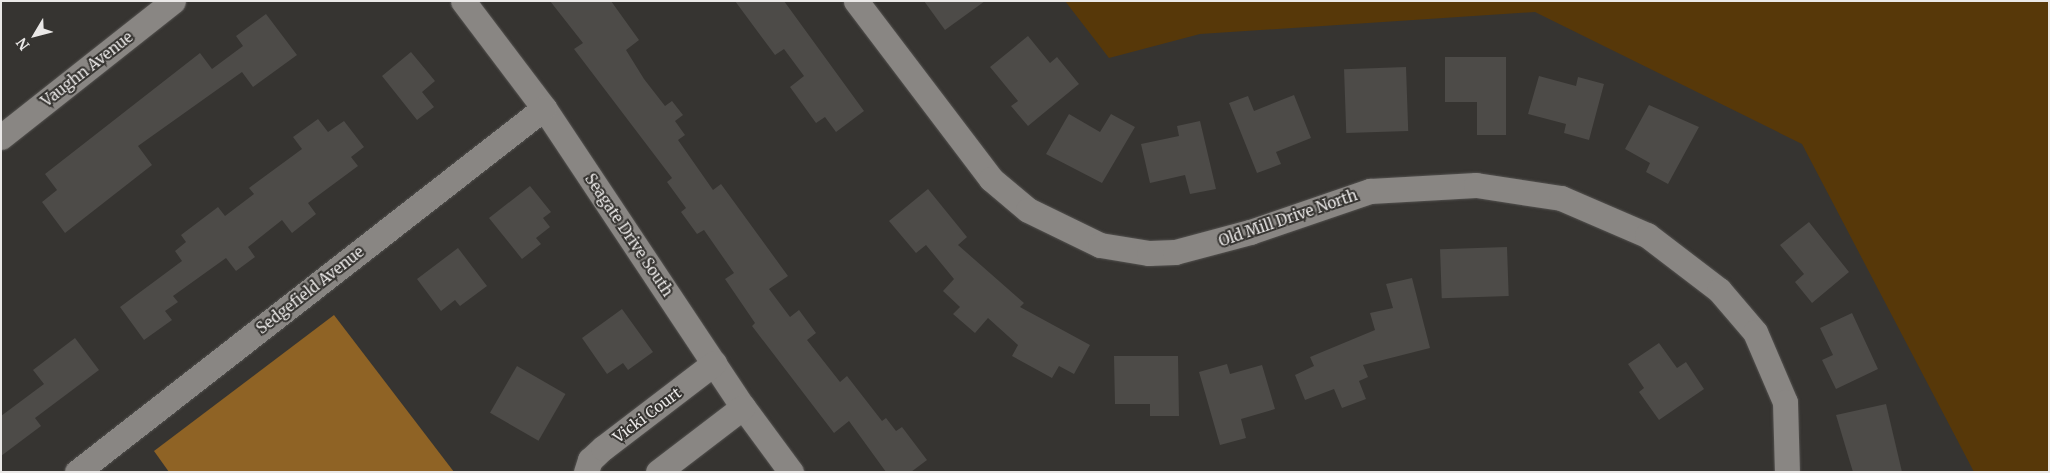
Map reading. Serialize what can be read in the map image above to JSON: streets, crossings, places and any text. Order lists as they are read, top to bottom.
{
  "streets": {
    "street": [
      "Vaughn Avenue",
      "Old Mill Drive North",
      "Seagate Drive South",
      "Sedgefield Avenue",
      "Vicki Court"
    ]
  },
  "crossings": [
    ["Seagate Drive South", "Sedgefield Avenue"],
    ["Seagate Drive South", "Vicki Court"]
  ],
  "north": "bottom left"
}
